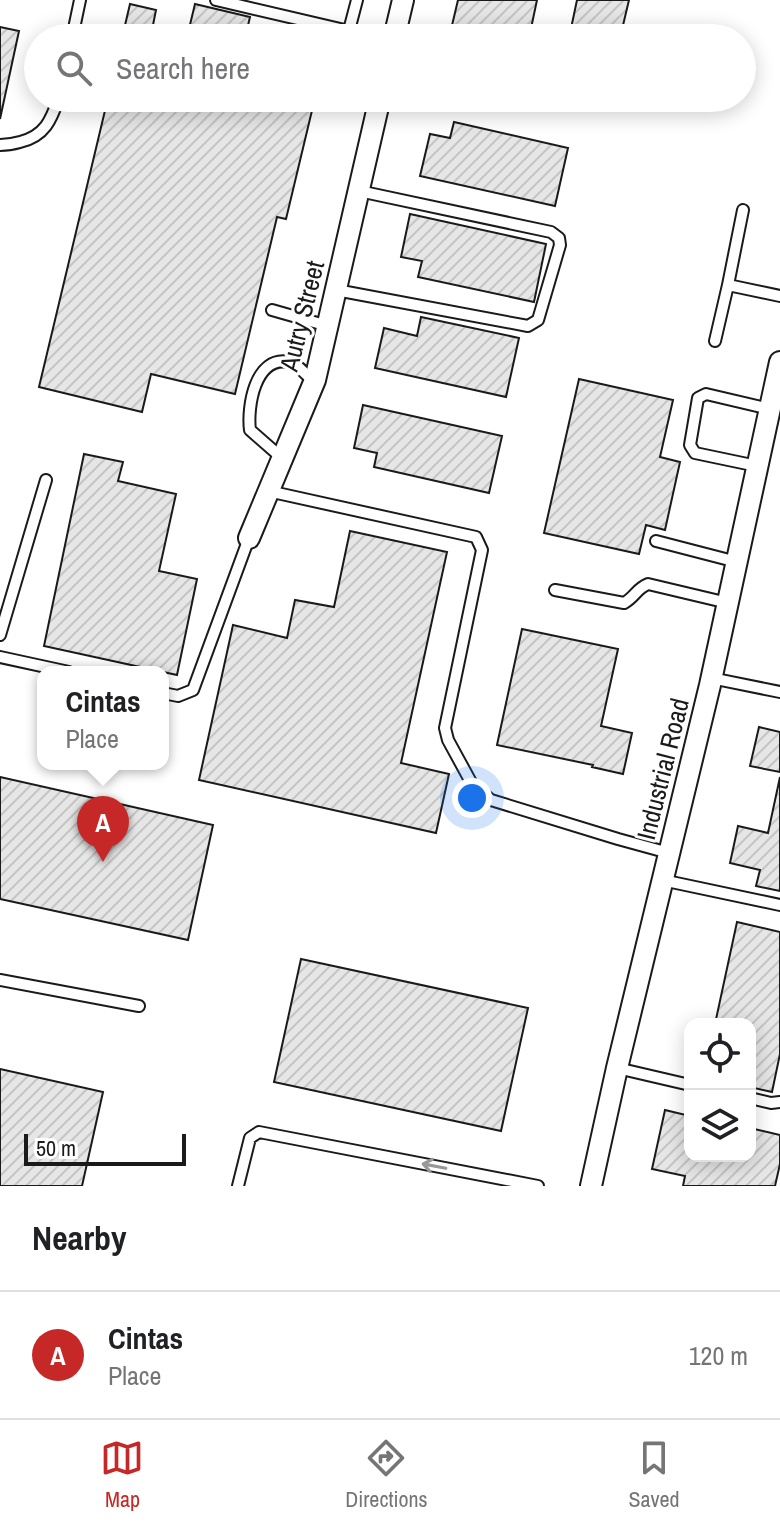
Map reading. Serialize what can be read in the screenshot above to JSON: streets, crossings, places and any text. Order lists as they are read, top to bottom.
{
  "streets": {
    "street": ["Autry Street", "Industrial Road"]
  },
  "scale_bar": "50 m",
  "page": {
    "search": "Search here",
    "popup": ["Cintas", "Place"],
    "pins": "A",
    "scale": "50 m",
    "heading": "Nearby",
    "list": [
      {
        "mark": "A",
        "name": "Cintas",
        "note": "Place",
        "value": "120 m"
      }
    ],
    "nav": ["Map", "Directions", "Saved"]
  }
}
